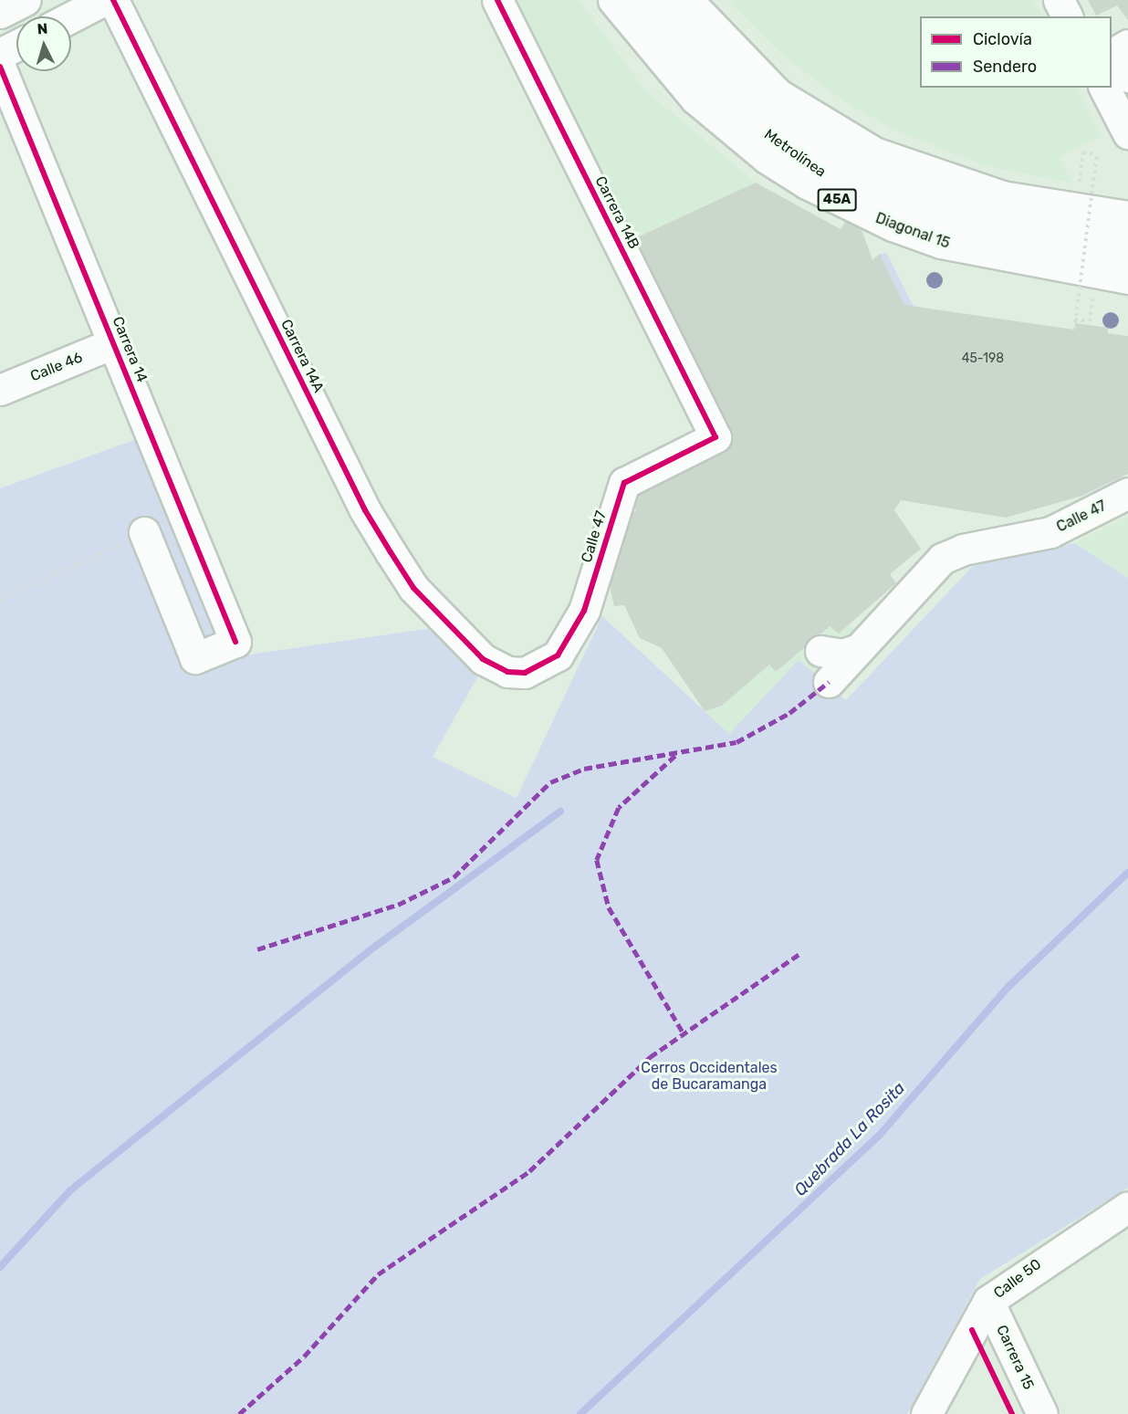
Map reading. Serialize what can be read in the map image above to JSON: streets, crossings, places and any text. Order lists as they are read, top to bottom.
{
  "streets": {
    "street": [
      "Metrolínea",
      "45A",
      "Carrera 14B",
      "Diagonal 15",
      "Carrera 14",
      "Carrera 14A",
      "Calle 46",
      "Calle 47",
      "Calle 50",
      "Carrera 15"
    ]
  },
  "crossings": [
    ["Carrera 14B", "Calle 47"],
    ["Carrera 14", "Calle 46"],
    ["Carrera 14A", "Calle 47"],
    ["Calle 50", "Carrera 15"]
  ],
  "water": ["Quebrada La Rosita"],
  "parks": ["Cerros Occidentales de Bucaramanga"],
  "house_numbers": ["45-198"],
  "legend": ["Ciclovía", "Sendero"],
  "north": "top"
}
